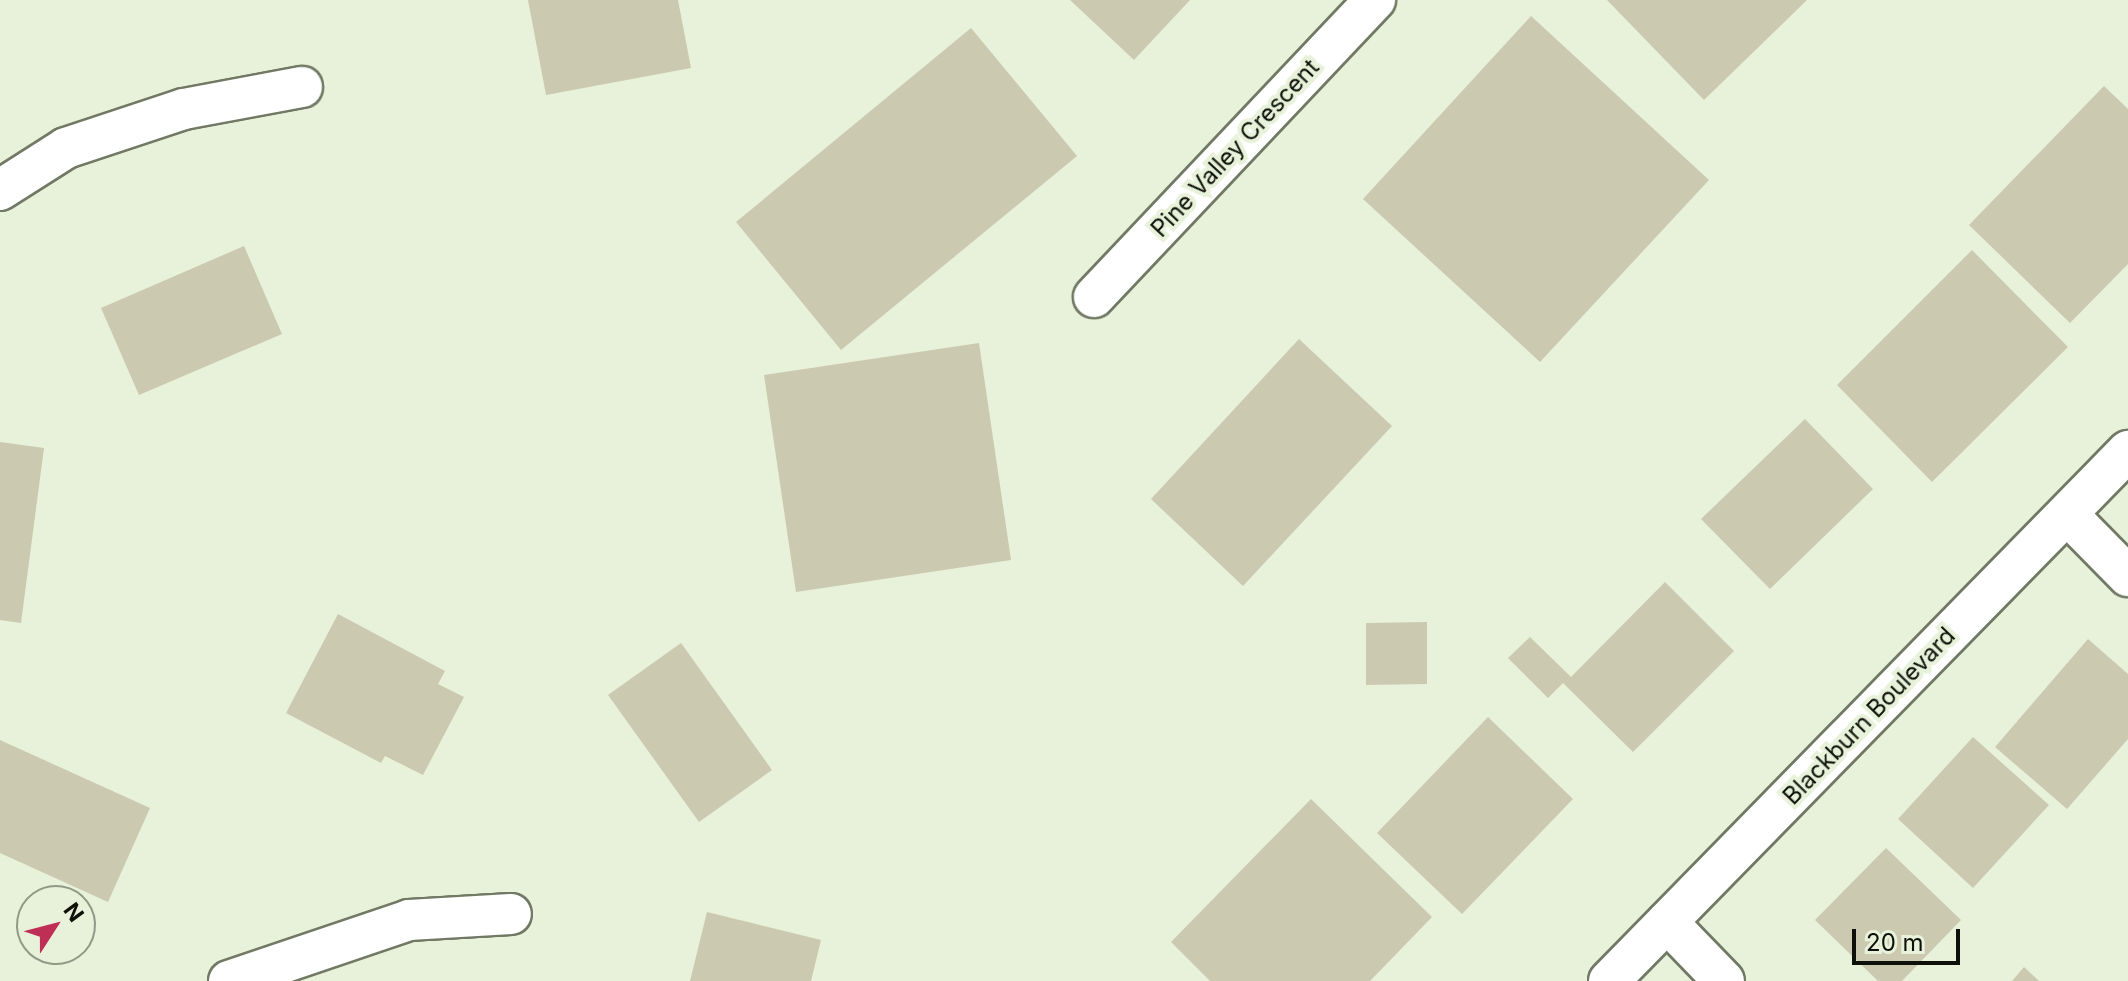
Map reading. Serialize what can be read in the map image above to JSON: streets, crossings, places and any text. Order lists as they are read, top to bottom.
{
  "streets": {
    "street": ["Pine Valley Crescent", "Blackburn Boulevard"]
  },
  "scale_bar": "20 m",
  "north": "top right"
}
